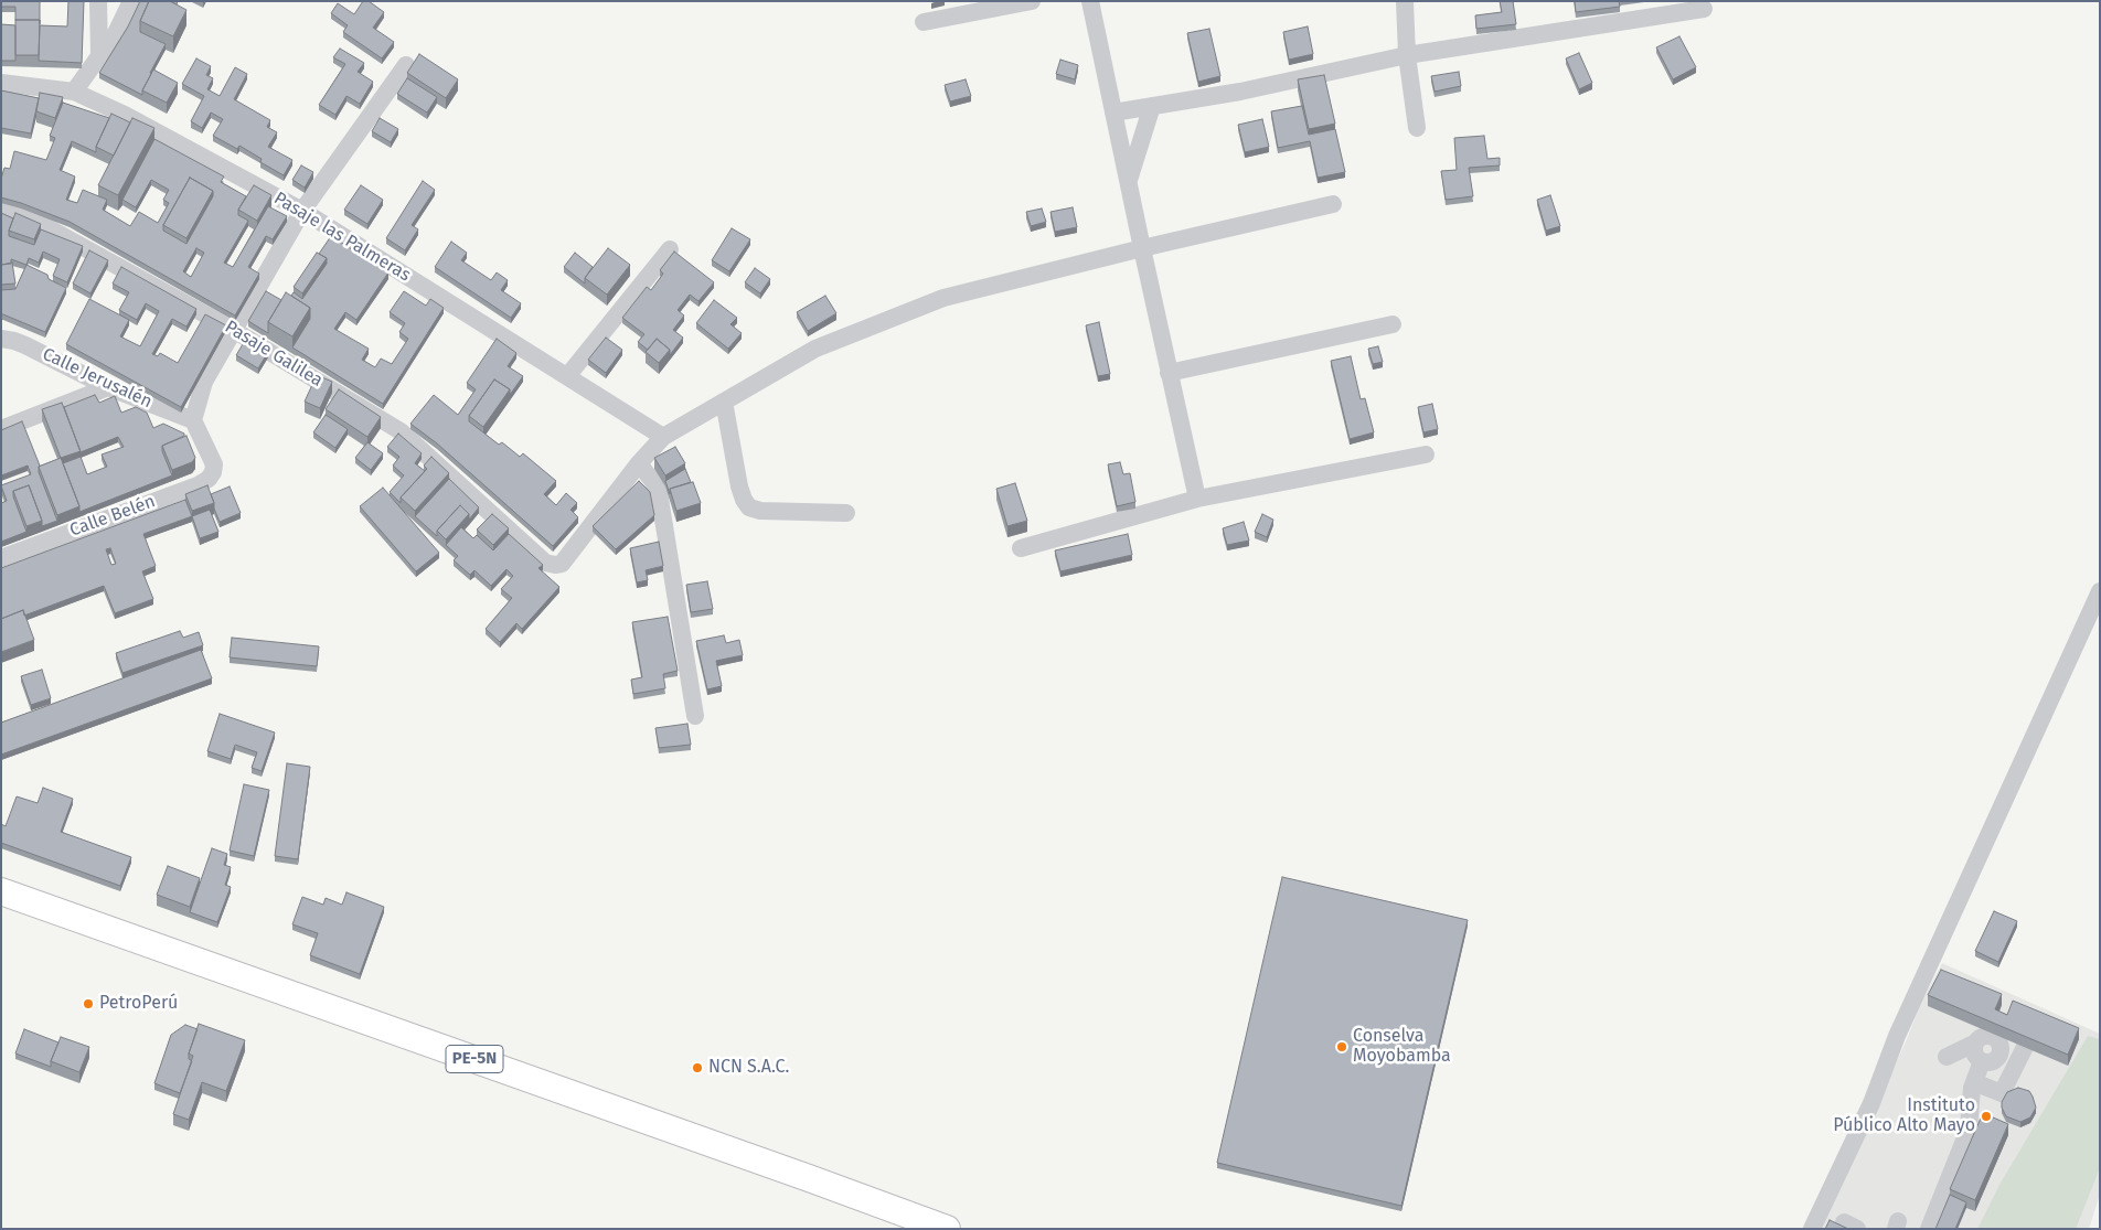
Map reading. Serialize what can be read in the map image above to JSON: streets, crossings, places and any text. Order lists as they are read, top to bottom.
{
  "streets": {
    "highway": ["PE-5N"],
    "street": [
      "Pasaje las Palmeras",
      "Pasaje Galilea",
      "Calle Jerusalén",
      "Calle Belén"
    ]
  },
  "crossings": [
    ["Calle Jerusalén", "Calle Belén"]
  ],
  "places": [
    "PetroPerú",
    "Conselva Moyobamba",
    "NCN S.A.C.",
    "Instituto Público Alto Mayo"
  ]
}
